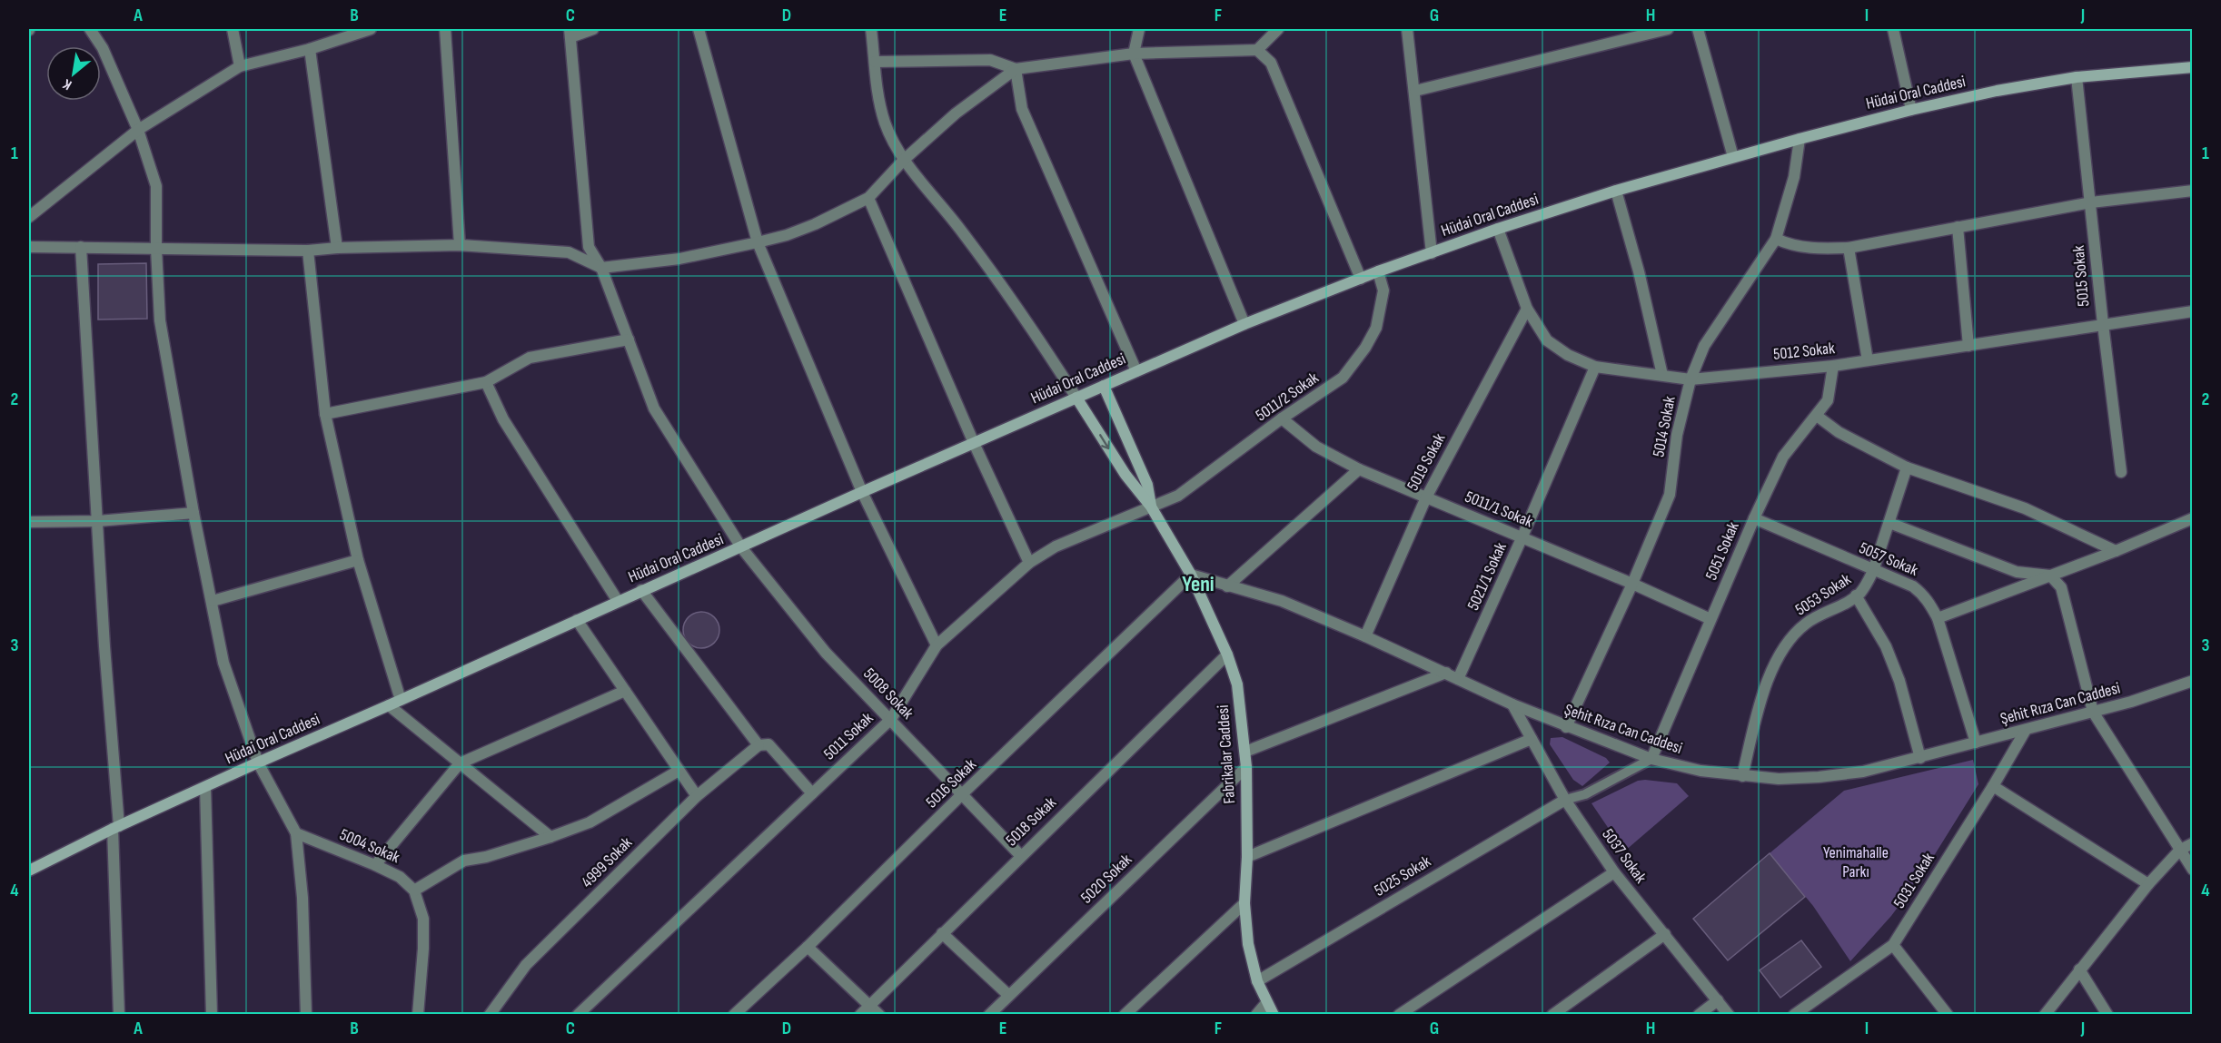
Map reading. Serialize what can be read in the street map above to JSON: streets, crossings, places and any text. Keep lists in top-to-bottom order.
{
  "streets": {
    "street": [
      "Hüdai Oral Caddesi",
      "5015 Sokak",
      "5012 Sokak",
      "5011/2 Sokak",
      "5014 Sokak",
      "5019 Sokak",
      "5011/1 Sokak",
      "5051 Sokak",
      "5057 Sokak",
      "5021/1 Sokak",
      "5053 Sokak",
      "5008 Sokak",
      "Şehit Rıza Can Caddesi",
      "5011 Sokak",
      "Fabrikalar Caddesi",
      "5016 Sokak",
      "5018 Sokak",
      "5004 Sokak",
      "5037 Sokak",
      "4999 Sokak",
      "5025 Sokak",
      "5020 Sokak",
      "5031 Sokak"
    ]
  },
  "crossings": [
    ["Hüdai Oral Caddesi", "5015 Sokak"],
    ["Hüdai Oral Caddesi", "5012 Sokak"],
    ["Hüdai Oral Caddesi", "5011/2 Sokak"],
    ["Hüdai Oral Caddesi", "5014 Sokak"],
    ["Hüdai Oral Caddesi", "5008 Sokak"],
    ["Hüdai Oral Caddesi", "Fabrikalar Caddesi"],
    ["5015 Sokak", "5012 Sokak"],
    ["5012 Sokak", "5014 Sokak"],
    ["5012 Sokak", "5019 Sokak"],
    ["5012 Sokak", "5051 Sokak"],
    ["5012 Sokak", "5021/1 Sokak"],
    ["5011/2 Sokak", "5011/1 Sokak"],
    ["5011/2 Sokak", "5011 Sokak"],
    ["5011/2 Sokak", "Fabrikalar Caddesi"],
    ["5014 Sokak", "5011/1 Sokak"],
    ["5014 Sokak", "Şehit Rıza Can Caddesi"],
    ["5019 Sokak", "5011/1 Sokak"],
    ["5019 Sokak", "Şehit Rıza Can Caddesi"],
    ["5011/1 Sokak", "5051 Sokak"],
    ["5011/1 Sokak", "5021/1 Sokak"],
    ["5051 Sokak", "5057 Sokak"],
    ["5051 Sokak", "Şehit Rıza Can Caddesi"],
    ["5057 Sokak", "5053 Sokak"],
    ["5057 Sokak", "Şehit Rıza Can Caddesi"],
    ["5021/1 Sokak", "Şehit Rıza Can Caddesi"],
    ["5053 Sokak", "Şehit Rıza Can Caddesi"],
    ["5008 Sokak", "5011 Sokak"],
    ["5008 Sokak", "5016 Sokak"],
    ["5008 Sokak", "5018 Sokak"],
    ["Şehit Rıza Can Caddesi", "Fabrikalar Caddesi"],
    ["Şehit Rıza Can Caddesi", "5016 Sokak"],
    ["Şehit Rıza Can Caddesi", "5037 Sokak"],
    ["Şehit Rıza Can Caddesi", "5031 Sokak"],
    ["5011 Sokak", "Fabrikalar Caddesi"],
    ["Fabrikalar Caddesi", "5016 Sokak"],
    ["Fabrikalar Caddesi", "5018 Sokak"],
    ["Fabrikalar Caddesi", "5025 Sokak"],
    ["Fabrikalar Caddesi", "5020 Sokak"],
    ["5037 Sokak", "5025 Sokak"]
  ],
  "districts": ["Yeni"],
  "parks": ["Yenimahalle Parkı"],
  "north": "bottom left",
  "grid": {
    "columns": [
      "A",
      "B",
      "C",
      "D",
      "E",
      "F",
      "G",
      "H",
      "I",
      "J"
    ],
    "rows": [
      "1",
      "2",
      "3",
      "4"
    ]
  }
}
